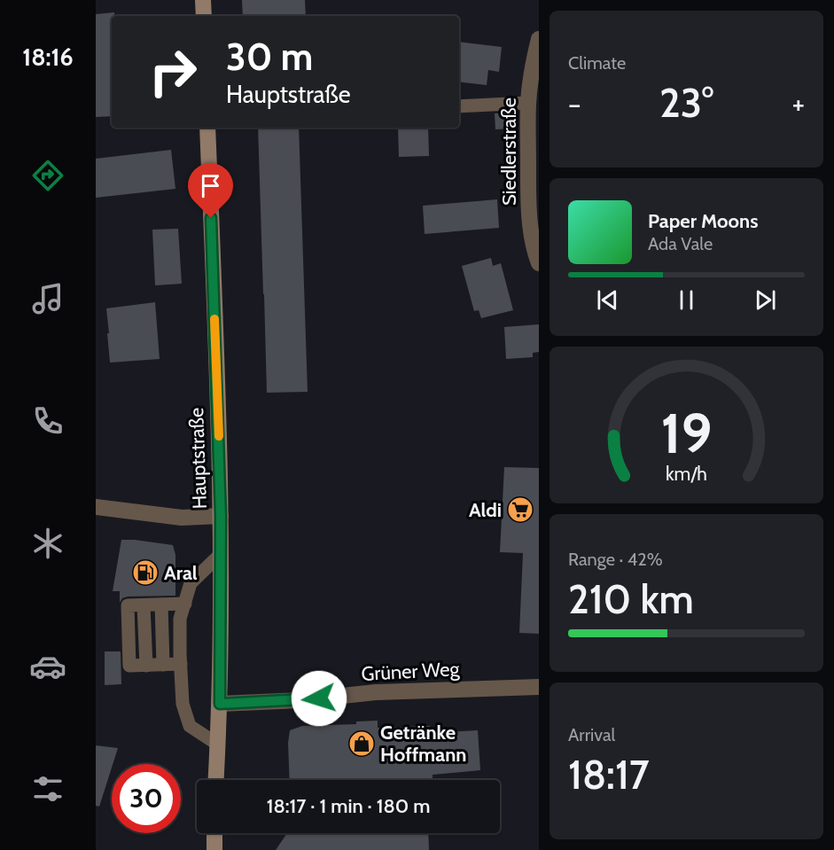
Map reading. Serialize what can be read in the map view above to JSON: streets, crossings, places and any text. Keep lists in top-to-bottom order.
{
  "streets": {
    "main road": ["Hauptstraße"],
    "street": ["Siedlerstraße", "Grüner Weg"]
  },
  "crossings": [
    ["Hauptstraße", "Grüner Weg"]
  ],
  "places": {
    "supermarket": ["Aldi"],
    "fuel station": ["Aral"],
    "shop": ["Getränke Hoffmann"]
  },
  "page": {
    "tabs": "18:16",
    "tile": [
      "Climate",
      ["Range · 42%", "210 km"],
      ["Arrival", "18:17"]
    ],
    "turn": ["30 m", "Hauptstraße"],
    "heat": ["−", "23°", "+"],
    "song": ["Paper Moons", "Ada Vale"],
    "limit": "30",
    "trip": "18:17 · 1 min · 180 m",
    "gauge": ["19", "km/h"]
  }
}
